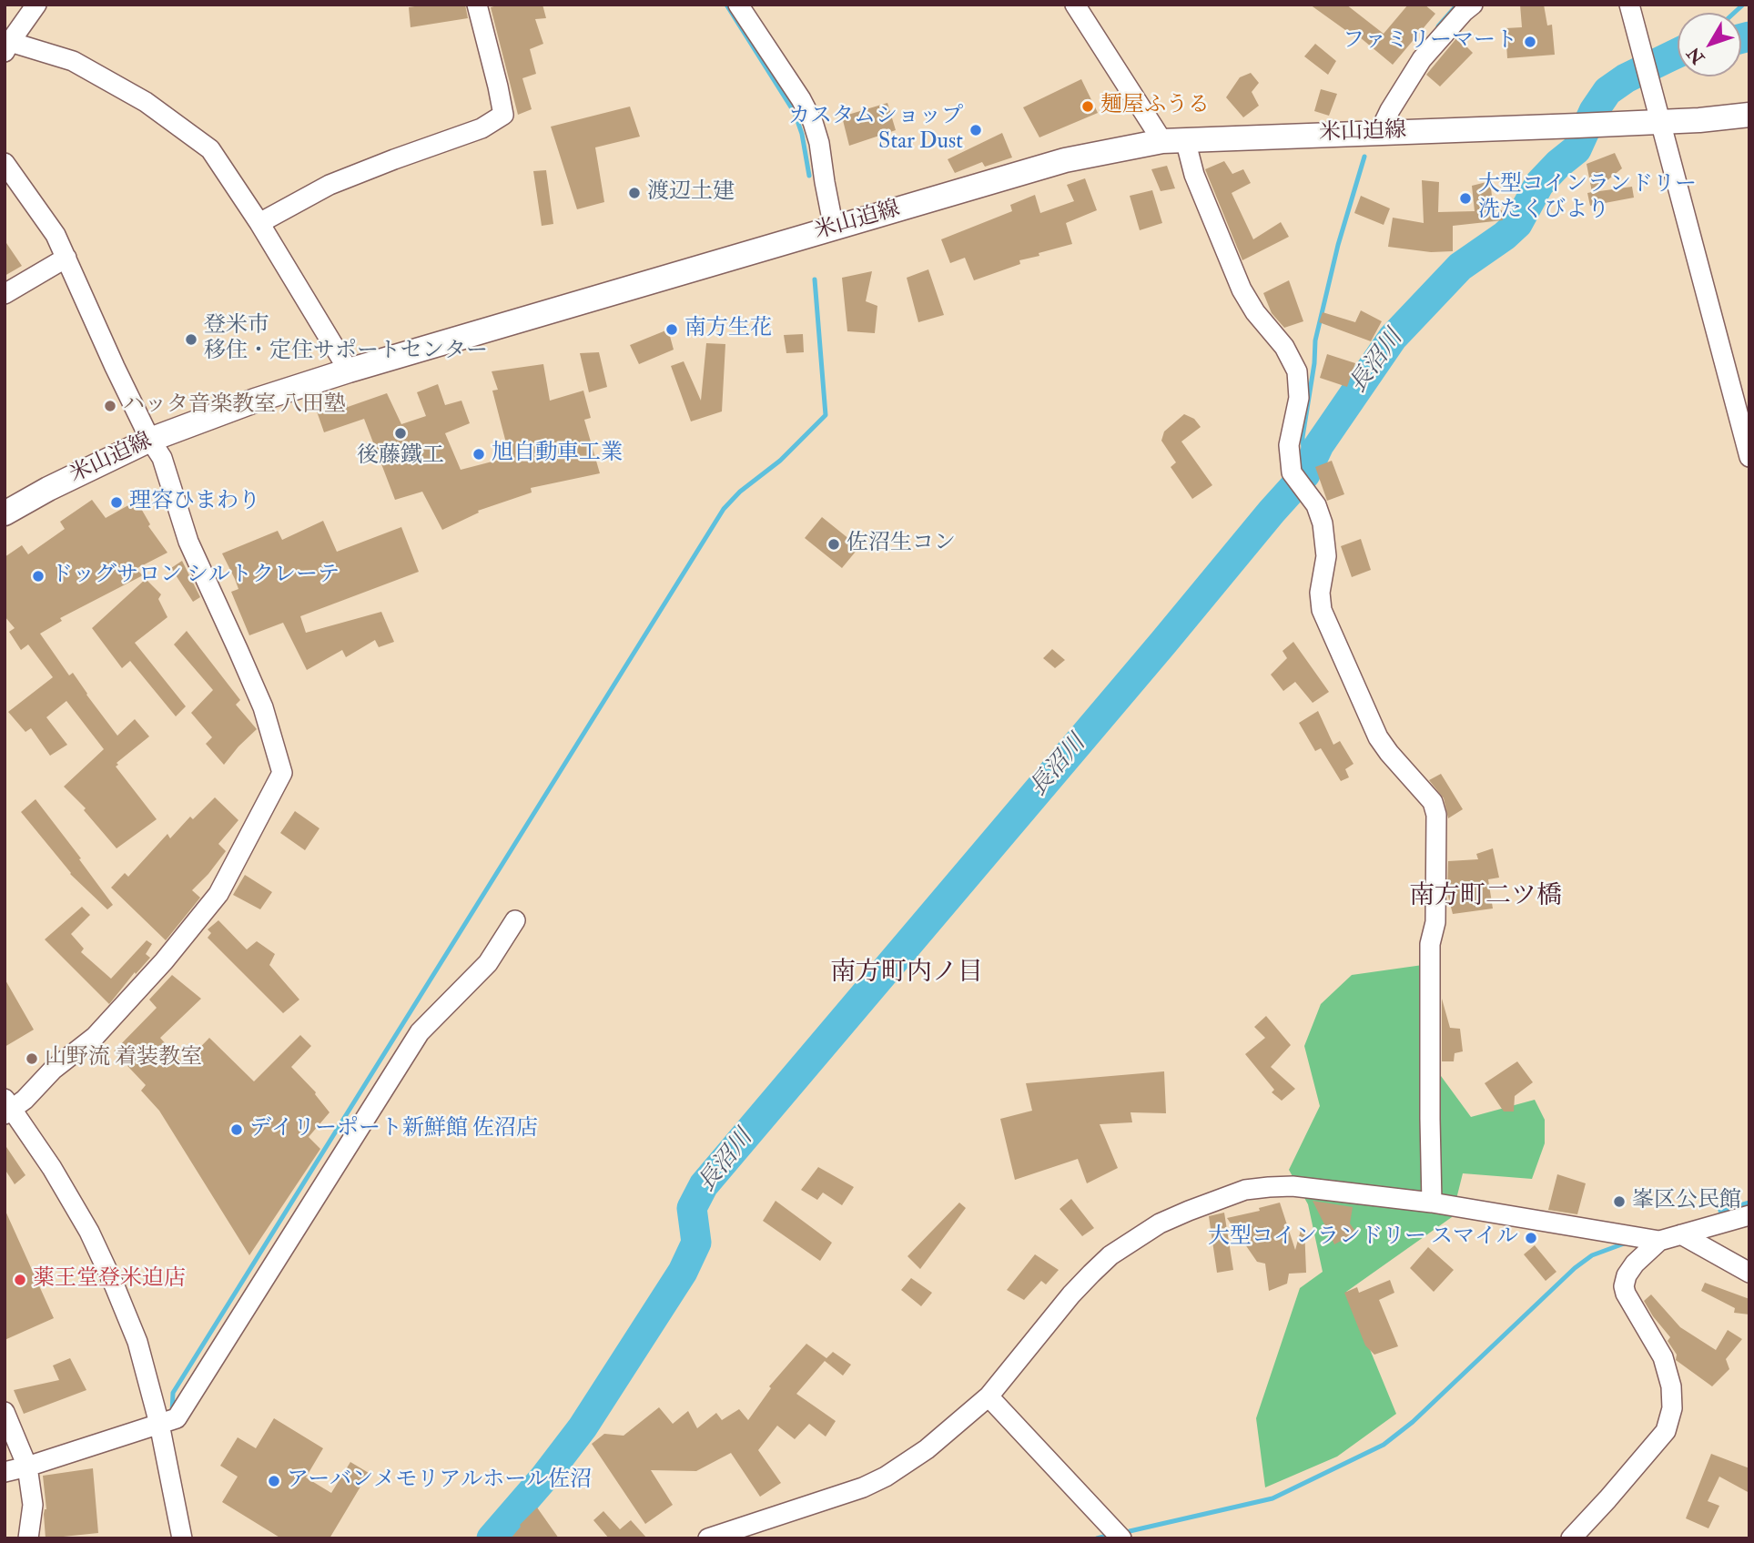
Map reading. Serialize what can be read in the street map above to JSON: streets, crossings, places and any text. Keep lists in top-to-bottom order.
{
  "streets": {
    "main road": ["米山迫線"]
  },
  "districts": ["南方町二ツ橋", "南方町内ノ目"],
  "water": ["長沼川"],
  "places": [
    "ファミリーマート",
    "麺屋ふうる",
    "カスタムショップ Star Dust",
    "渡辺土建",
    "大型コインランドリー 洗たくびより",
    "南方生花",
    "登米市 移住・定住サポートセンター",
    "ハッタ音楽教室 八田塾",
    "後藤鐵工",
    "旭自動車工業",
    "理容ひまわり",
    "佐沼生コン",
    "ドッグサロン シルトクレーテ",
    "山野流 着装教室",
    "デイリーポート新鮮館 佐沼店",
    "峯区公民館",
    "大型コインランドリー スマイル",
    "薬王堂登米迫店",
    "アーバンメモリアルホール佐沼"
  ],
  "north": "bottom left"
}
